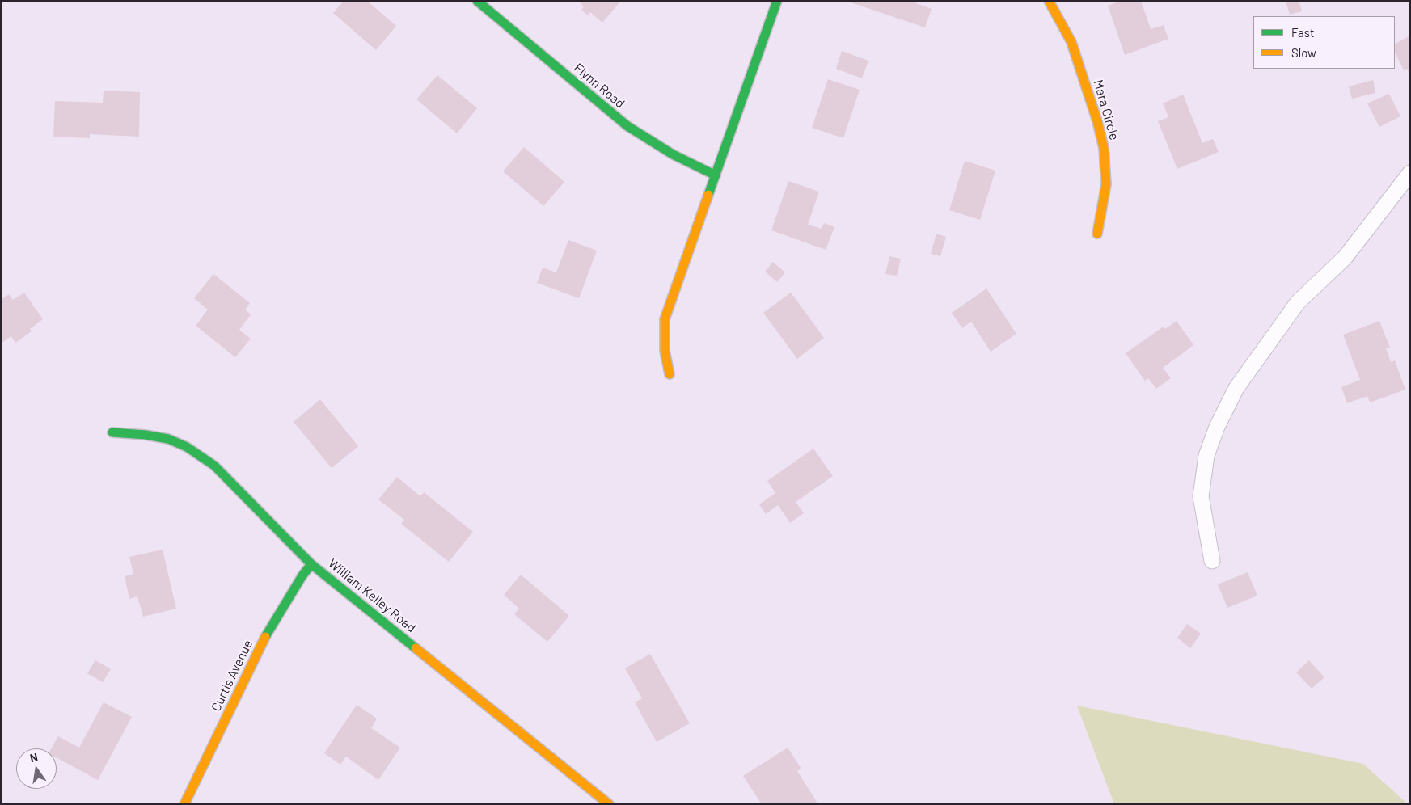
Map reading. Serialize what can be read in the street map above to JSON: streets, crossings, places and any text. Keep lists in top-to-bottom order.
{
  "streets": {
    "street": [
      "Flynn Road",
      "Mara Circle",
      "William Kelley Road",
      "Curtis Avenue"
    ]
  },
  "crossings": [
    ["William Kelley Road", "Curtis Avenue"]
  ],
  "legend": ["Fast", "Slow"],
  "north": "top"
}
